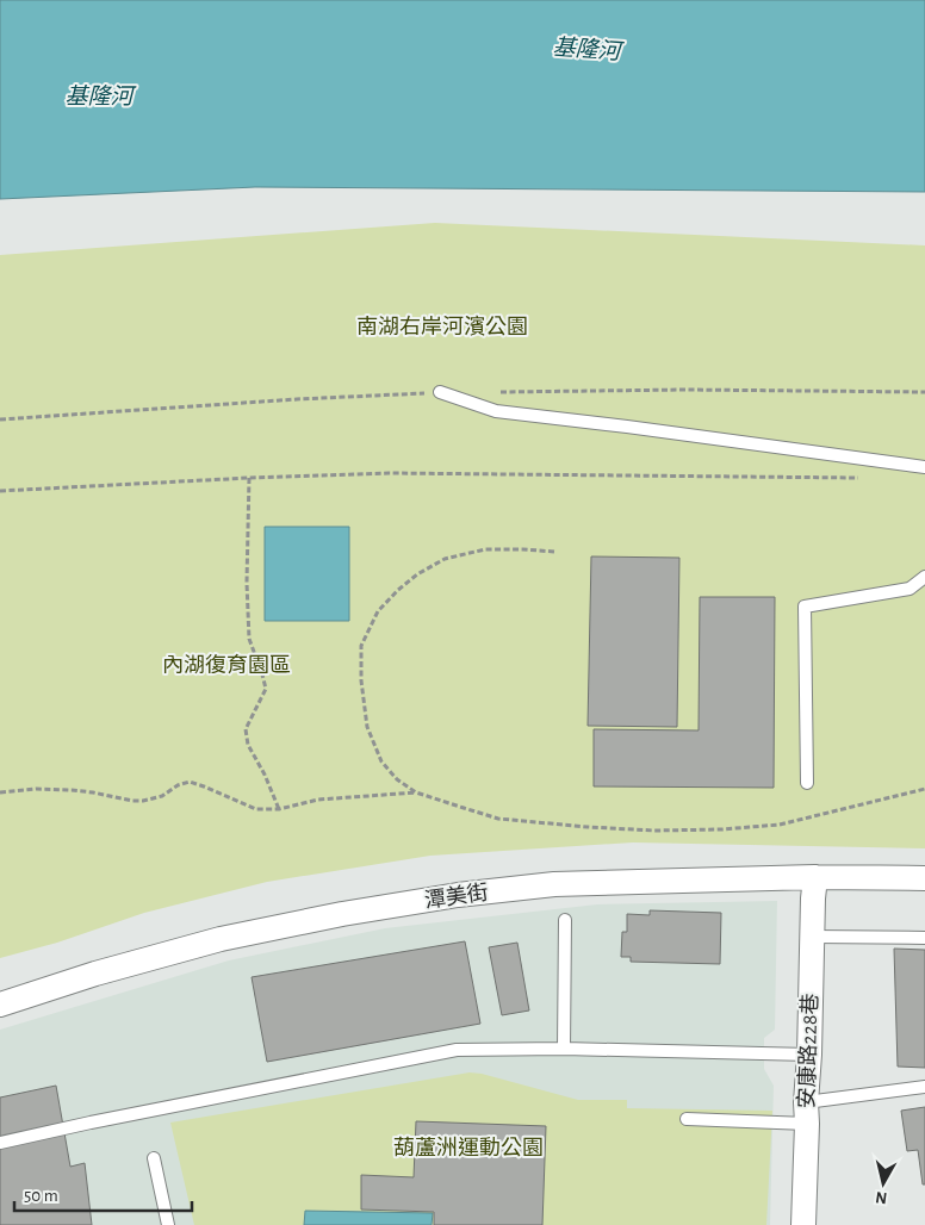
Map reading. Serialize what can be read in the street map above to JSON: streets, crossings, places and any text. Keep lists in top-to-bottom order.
{
  "streets": {
    "street": ["潭美街", "安康路228巷"]
  },
  "crossings": [
    ["潭美街", "安康路228巷"]
  ],
  "water": ["基隆河"],
  "parks": ["南湖右岸河濱公園", "內湖復育園區", "葫蘆洲運動公園"],
  "scale_bar": "50 m",
  "north": "bottom"
}
